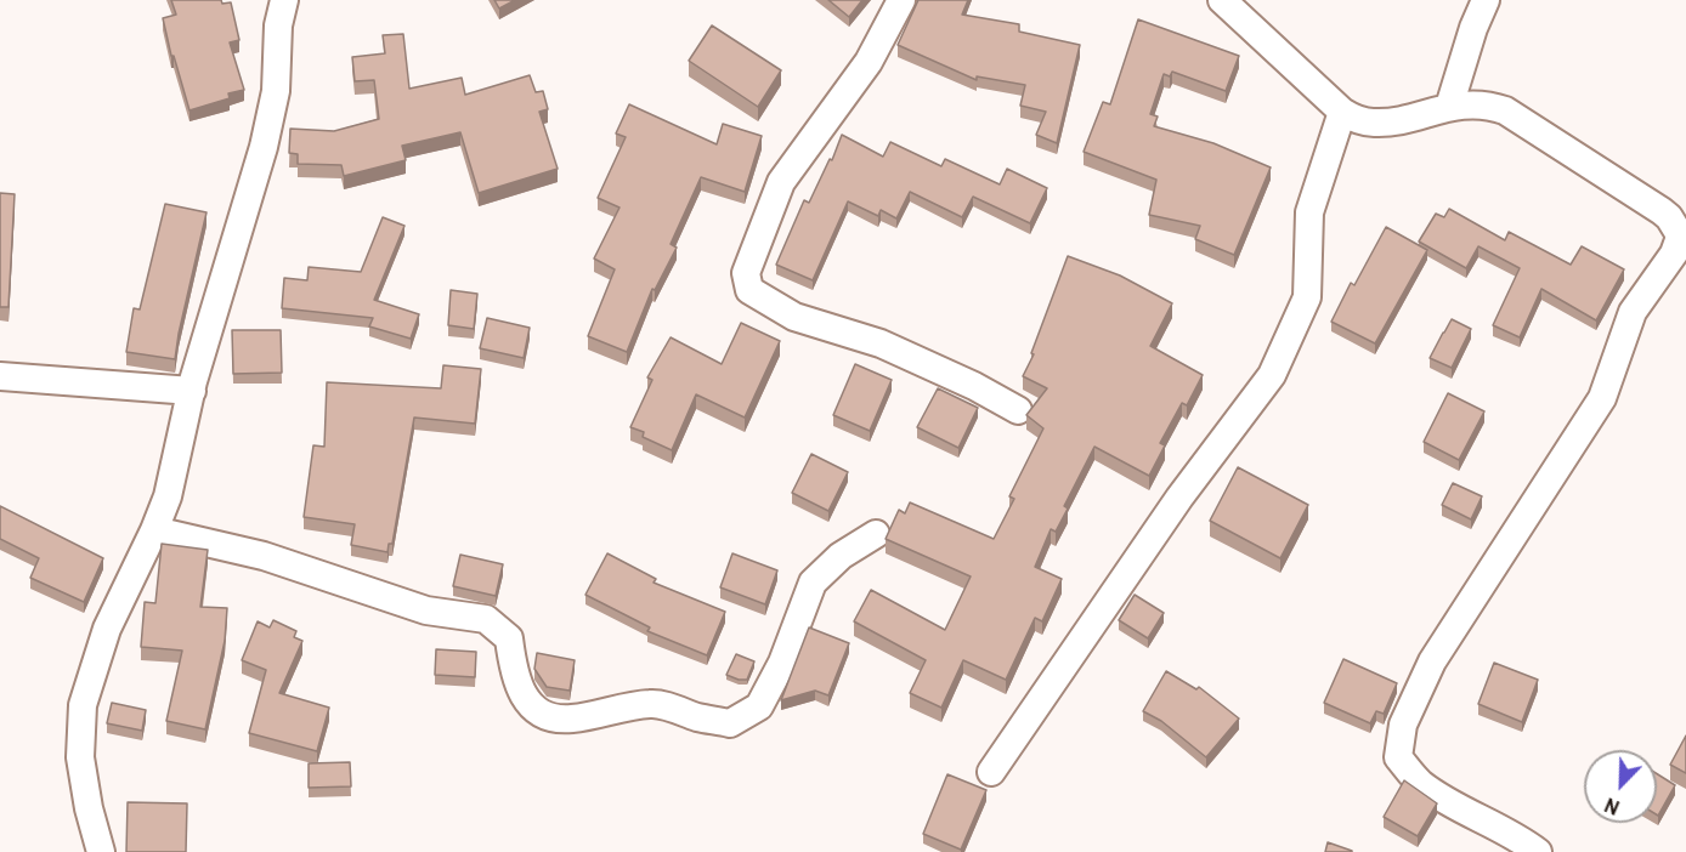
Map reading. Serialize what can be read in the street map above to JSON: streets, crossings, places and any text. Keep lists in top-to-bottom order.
{
  "north": "bottom left"
}
